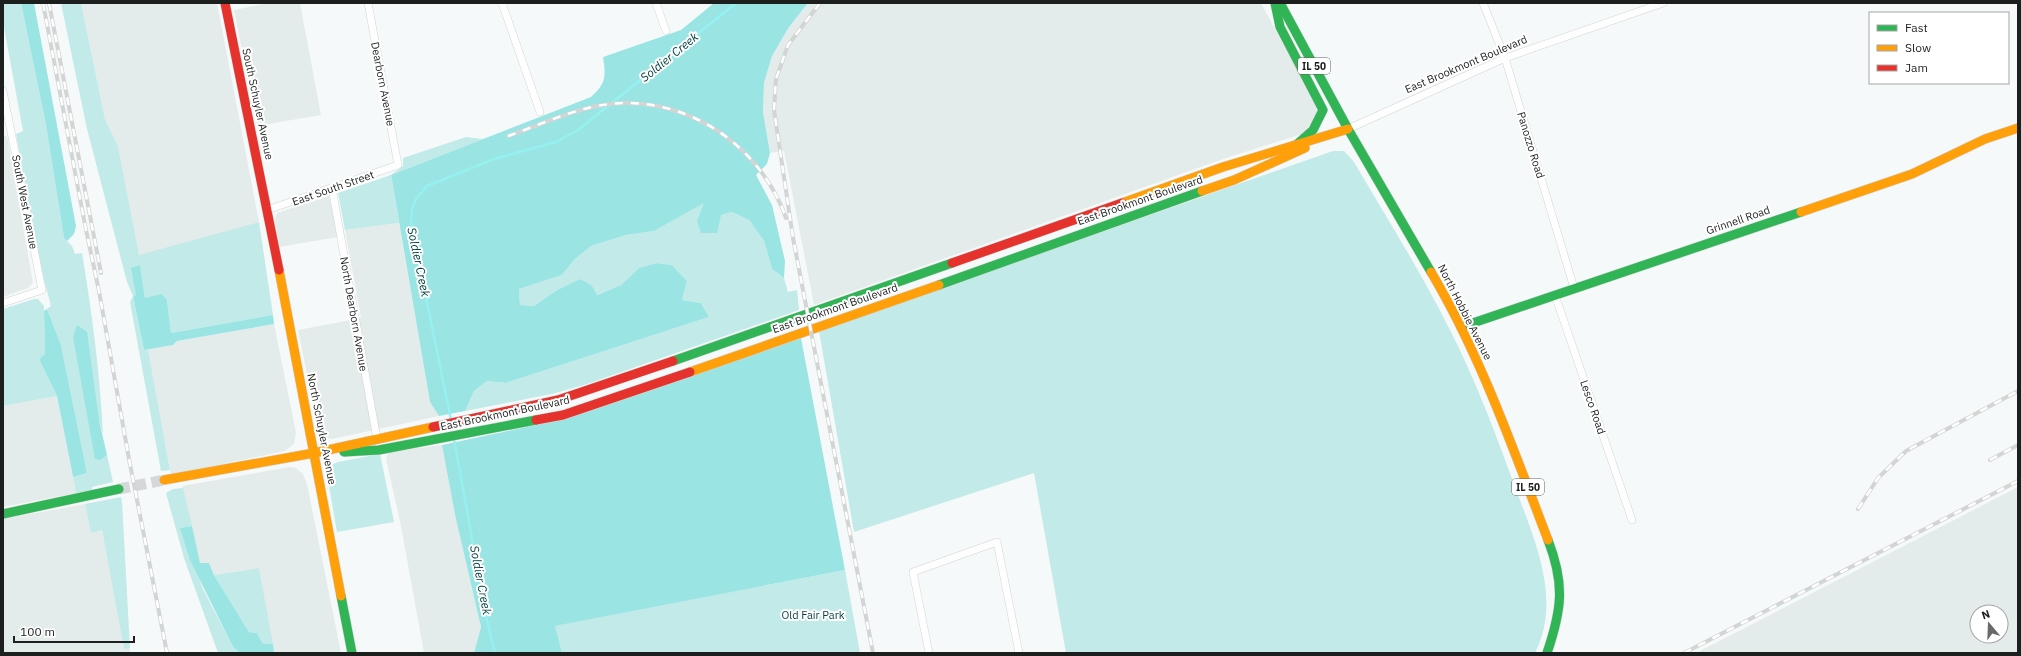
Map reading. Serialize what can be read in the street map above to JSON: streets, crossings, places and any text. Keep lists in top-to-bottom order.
{
  "streets": {
    "main road": [
      "East Brookmont Boulevard",
      "IL 50",
      "South Schuyler Avenue",
      "Grinnell Road",
      "North Hobbie Avenue",
      "North Schuyler Avenue"
    ],
    "street": [
      "Dearborn Avenue",
      "Panozzo Road",
      "East South Street",
      "South West Avenue",
      "North Dearborn Avenue",
      "Lesco Road"
    ]
  },
  "crossings": [
    ["East Brookmont Boulevard", "Panozzo Road"],
    ["East Brookmont Boulevard", "North Hobbie Avenue"],
    ["East Brookmont Boulevard", "North Dearborn Avenue"],
    ["East Brookmont Boulevard", "North Schuyler Avenue"],
    ["Dearborn Avenue", "East South Street"],
    ["South Schuyler Avenue", "East South Street"],
    ["South Schuyler Avenue", "North Schuyler Avenue"],
    ["Panozzo Road", "Grinnell Road"],
    ["East South Street", "North Dearborn Avenue"],
    ["East South Street", "North Schuyler Avenue"],
    ["Grinnell Road", "North Hobbie Avenue"],
    ["Grinnell Road", "Lesco Road"]
  ],
  "water": ["Soldier Creek"],
  "parks": ["Old Fair Park"],
  "legend": ["Fast", "Slow", "Jam"],
  "scale_bar": "100 m",
  "north": "top"
}
